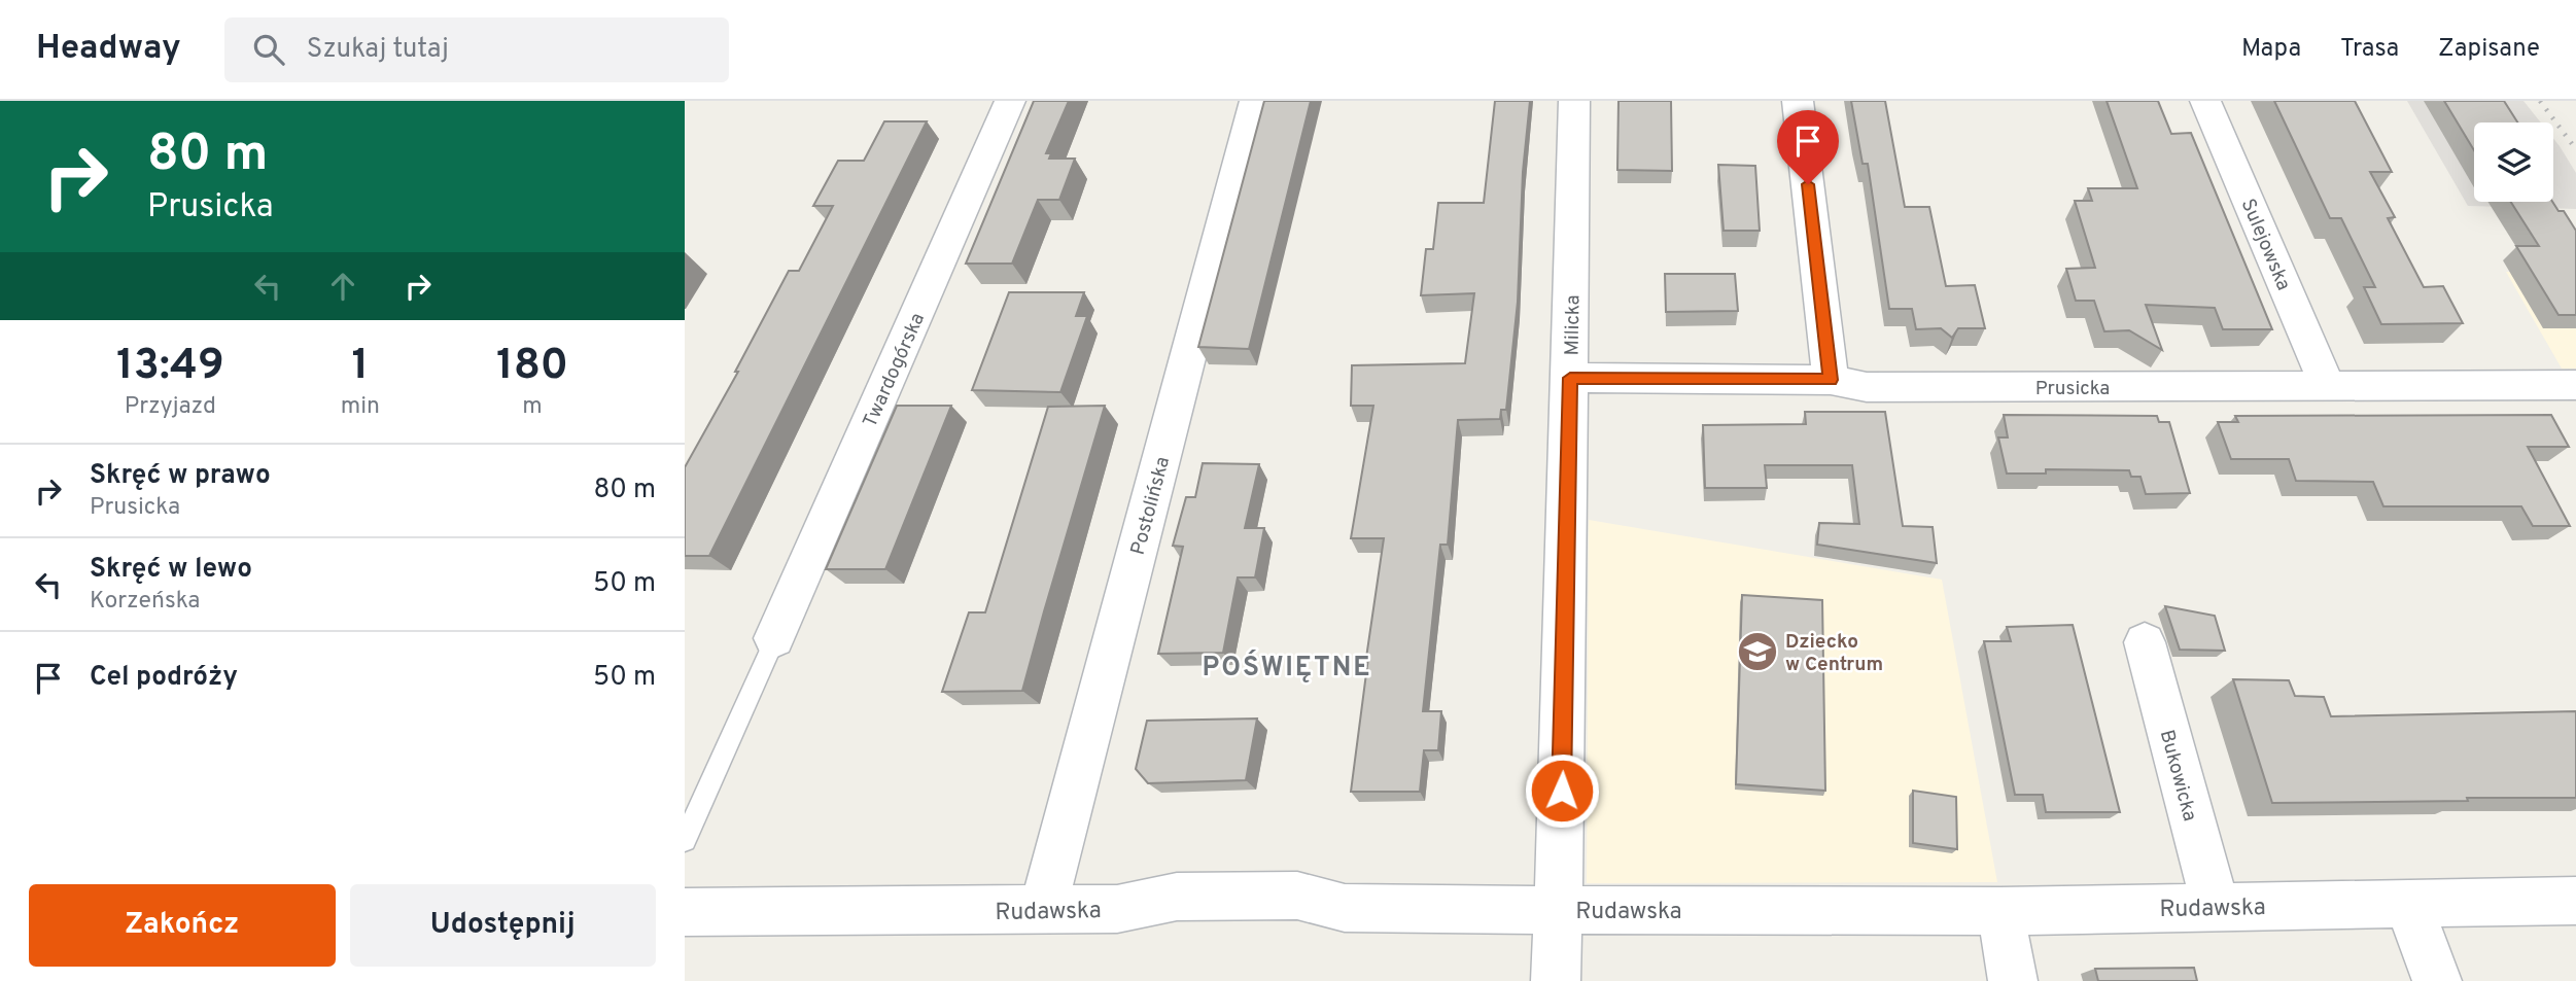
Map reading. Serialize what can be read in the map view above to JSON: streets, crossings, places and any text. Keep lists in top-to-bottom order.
{
  "streets": {
    "street": [
      "Sulejowska",
      "Milicka",
      "Twardogórska",
      "Prusicka",
      "Postolińska",
      "Bukowicka",
      "Rudawska"
    ]
  },
  "crossings": [
    ["Sulejowska", "Prusicka"],
    ["Milicka", "Prusicka"],
    ["Milicka", "Rudawska"],
    ["Postolińska", "Rudawska"],
    ["Bukowicka", "Rudawska"]
  ],
  "districts": ["POŚWIĘTNE"],
  "places": {
    "school or university": ["Dziecko w Centrum"]
  },
  "page": {
    "header": "Headway",
    "search": "Szukaj tutaj",
    "nav": ["Mapa", "Trasa", "Zapisane"],
    "turn": ["80 m", "Prusicka"],
    "eta": [
      "13:49",
      "Przyjazd",
      "1",
      "min",
      "180",
      "m"
    ],
    "list": [
      {
        "name": "Skręć w prawo",
        "note": "Prusicka",
        "value": "80 m"
      },
      {
        "name": "Skręć w lewo",
        "note": "Korzeńska",
        "value": "50 m"
      },
      {
        "name": "Cel podróży",
        "value": "50 m"
      }
    ],
    "buttons": ["Zakończ", "Udostępnij"]
  }
}
